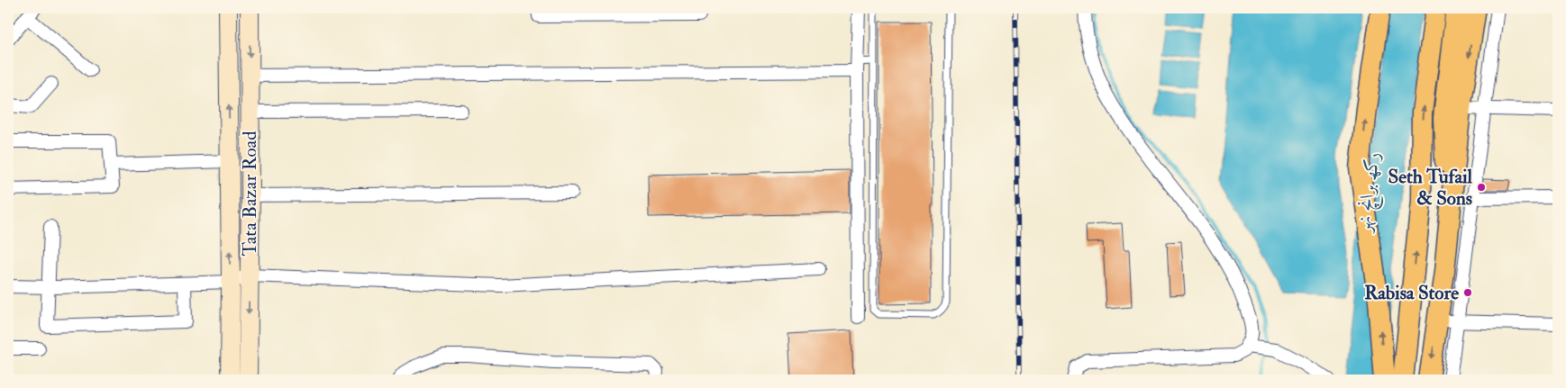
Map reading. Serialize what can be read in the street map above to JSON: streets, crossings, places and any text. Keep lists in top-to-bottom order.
{
  "streets": {
    "street": ["Tata Bazar Road"]
  },
  "water": ["رکھ برانچ نہر"],
  "places": ["Seth Tufail & Sons", "Rabisa Store"]
}
